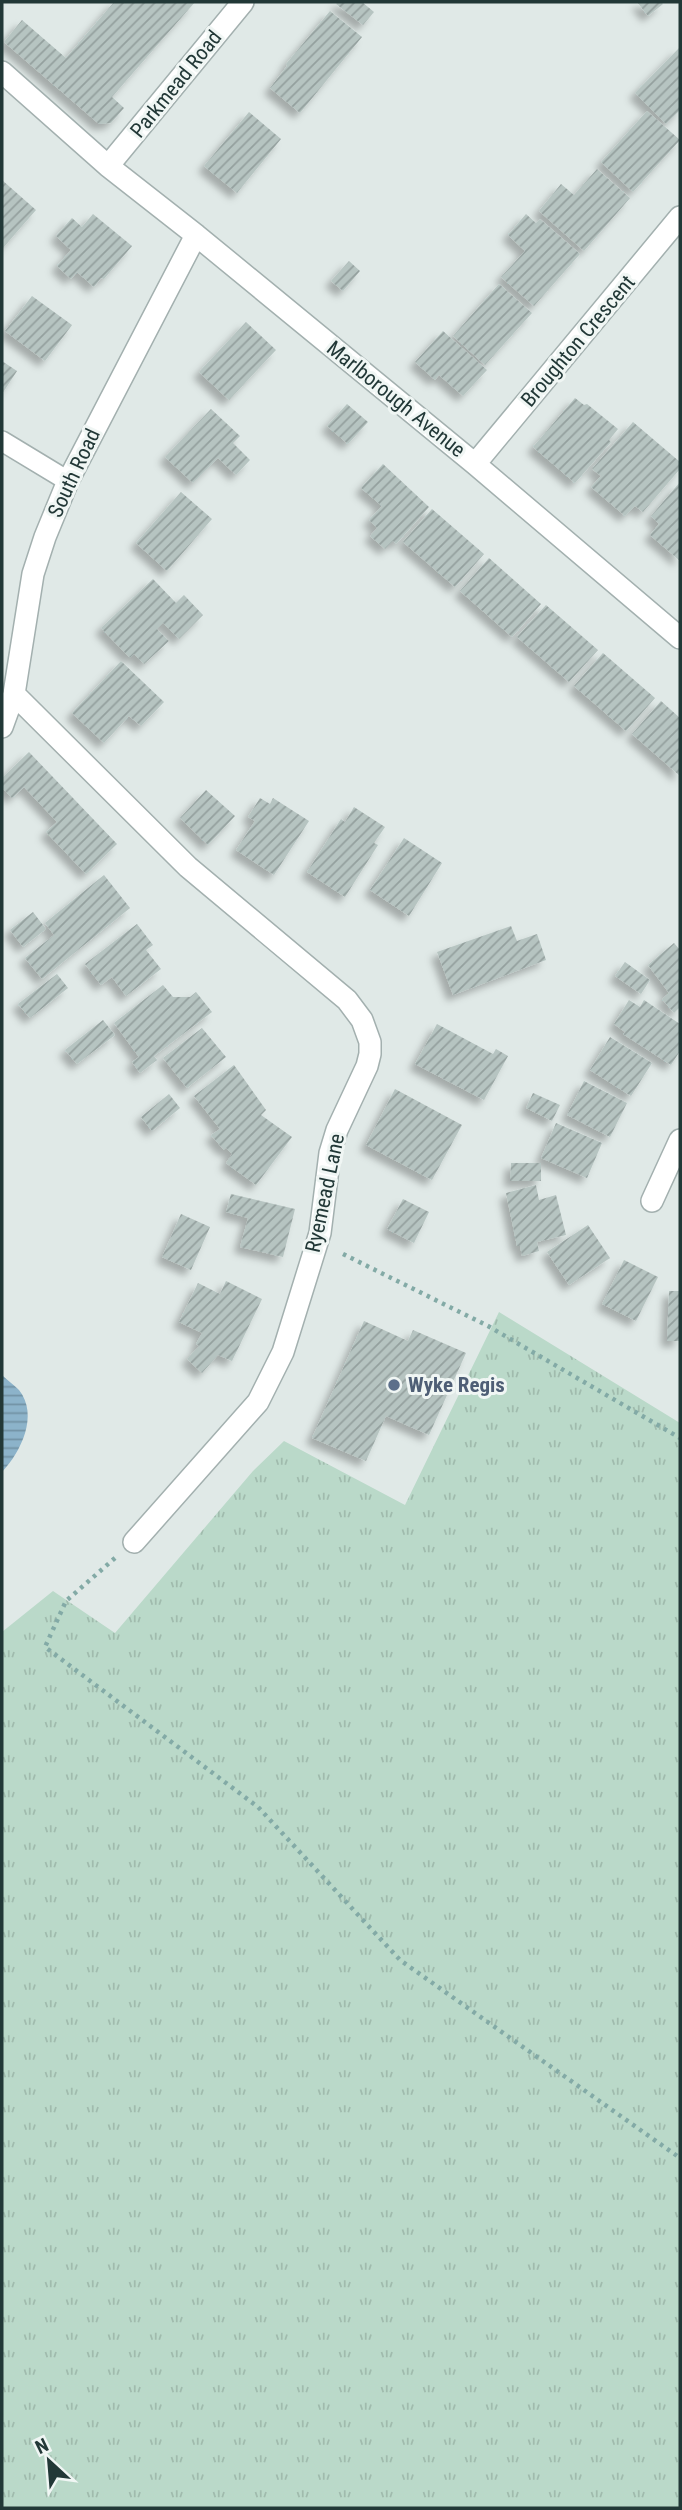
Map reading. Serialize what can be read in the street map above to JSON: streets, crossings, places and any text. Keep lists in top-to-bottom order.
{
  "streets": {
    "street": [
      "Parkmead Road",
      "Broughton Crescent",
      "Marlborough Avenue",
      "South Road",
      "Ryemead Lane"
    ]
  },
  "crossings": [
    ["Parkmead Road", "Marlborough Avenue"],
    ["Broughton Crescent", "Marlborough Avenue"],
    ["Marlborough Avenue", "South Road"],
    ["South Road", "Ryemead Lane"]
  ],
  "places": ["Wyke Regis"],
  "north": "top left"
}
